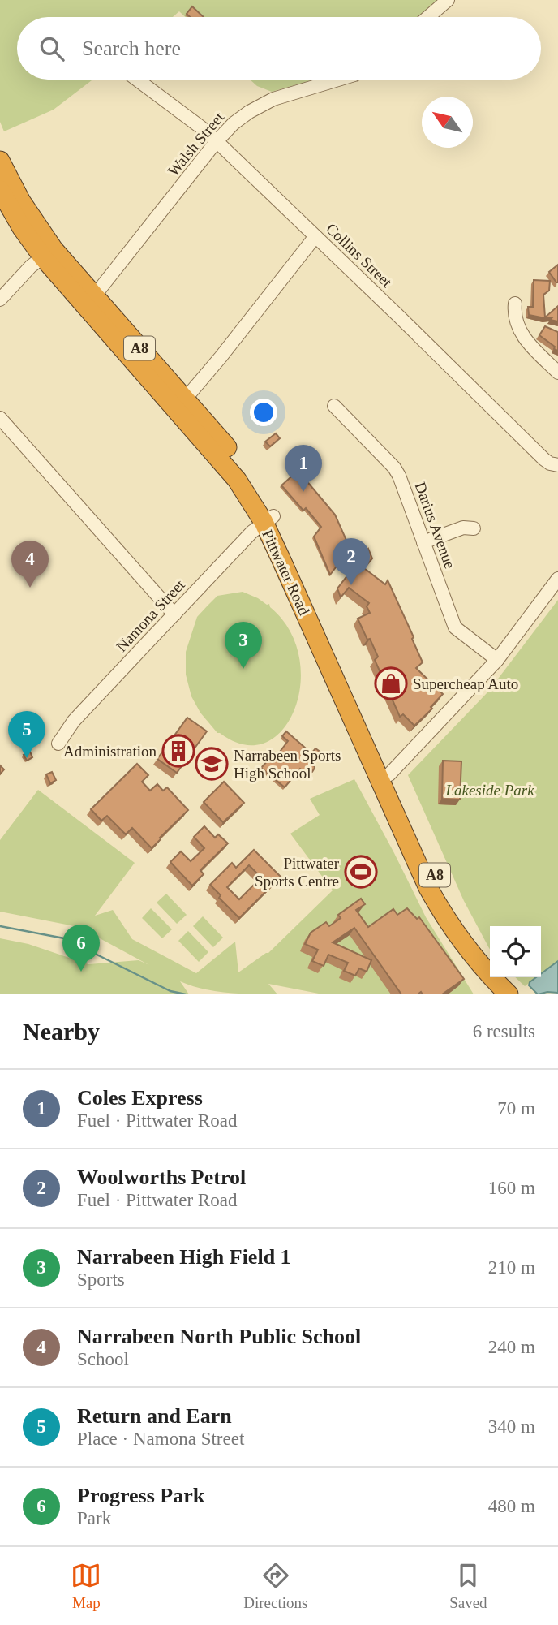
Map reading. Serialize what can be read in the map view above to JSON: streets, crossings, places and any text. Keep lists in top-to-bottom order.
{
  "streets": {
    "highway": ["A8", "Pittwater Road"],
    "street": [
      "Walsh Street",
      "Collins Street",
      "Darius Avenue",
      "Namona Street"
    ]
  },
  "crossings": [
    ["Walsh Street", "Collins Street"],
    ["Walsh Street", "Pittwater Road"],
    ["Pittwater Road", "Namona Street"]
  ],
  "parks": ["Lakeside Park"],
  "places": {
    "shop": ["Supercheap Auto"],
    "building": ["Administration"],
    "school or university": ["Narrabeen Sports High School"],
    "sports": ["Pittwater Sports Centre"]
  },
  "north": "top left",
  "page": {
    "search": "Search here",
    "pins": [
      "1",
      "2",
      "4",
      "3",
      "5",
      "6"
    ],
    "heading": ["Nearby", "6 results"],
    "list": [
      {
        "mark": "1",
        "name": "Coles Express",
        "note": "Fuel · Pittwater Road",
        "value": "70 m"
      },
      {
        "mark": "2",
        "name": "Woolworths Petrol",
        "note": "Fuel · Pittwater Road",
        "value": "160 m"
      },
      {
        "mark": "3",
        "name": "Narrabeen High Field 1",
        "note": "Sports",
        "value": "210 m"
      },
      {
        "mark": "4",
        "name": "Narrabeen North Public School",
        "note": "School",
        "value": "240 m"
      },
      {
        "mark": "5",
        "name": "Return and Earn",
        "note": "Place · Namona Street",
        "value": "340 m"
      },
      {
        "mark": "6",
        "name": "Progress Park",
        "note": "Park",
        "value": "480 m"
      }
    ],
    "nav": ["Map", "Directions", "Saved"]
  }
}
